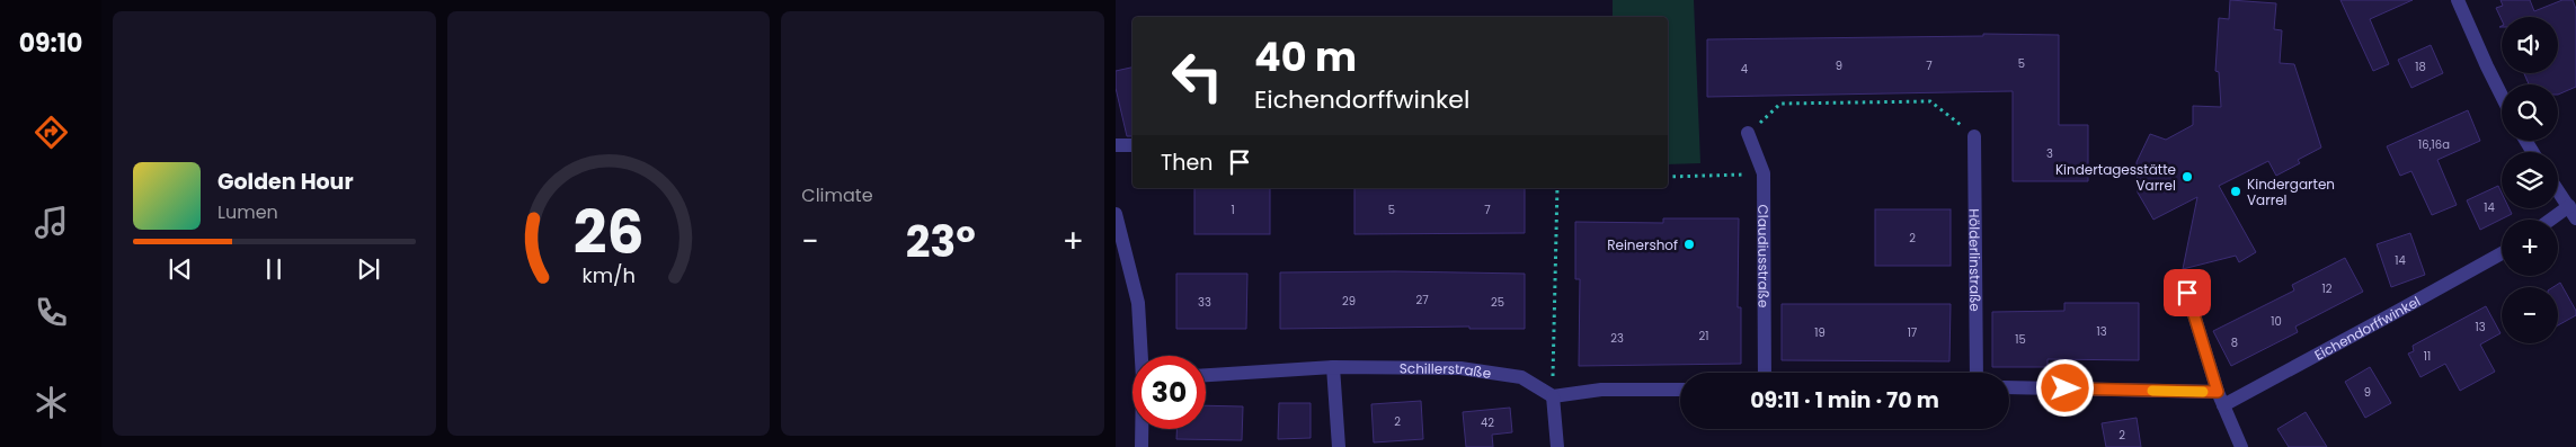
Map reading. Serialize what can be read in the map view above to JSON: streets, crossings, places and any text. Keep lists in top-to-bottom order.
{
  "streets": {
    "street": [
      "Claudiusstraße",
      "Hölderlinstraße",
      "Eichendorffwinkel",
      "Schillerstraße"
    ]
  },
  "places": ["Kindertagesstätte Varrel", "Kindergarten Varrel", "Reinershof"],
  "house_numbers": [
    "5",
    "9",
    "7",
    "18",
    "4",
    "16,16a",
    "3",
    "14",
    "1",
    "5",
    "7",
    "2",
    "14",
    "12",
    "27",
    "29",
    "33",
    "25",
    "10",
    "13",
    "13",
    "19",
    "17",
    "21",
    "23",
    "15",
    "8",
    "11",
    "9",
    "2",
    "42",
    "2"
  ],
  "page": {
    "tabs": "09:10",
    "tile": "Climate",
    "map_buttons": ["+", "−"],
    "turn": ["40 m", "Eichendorffwinkel"],
    "then": "Then",
    "song": ["Golden Hour", "Lumen"],
    "heat": ["−", "23°", "+"],
    "limit": "30",
    "trip": "09:11 · 1 min · 70 m",
    "gauge": ["26", "km/h"]
  }
}
